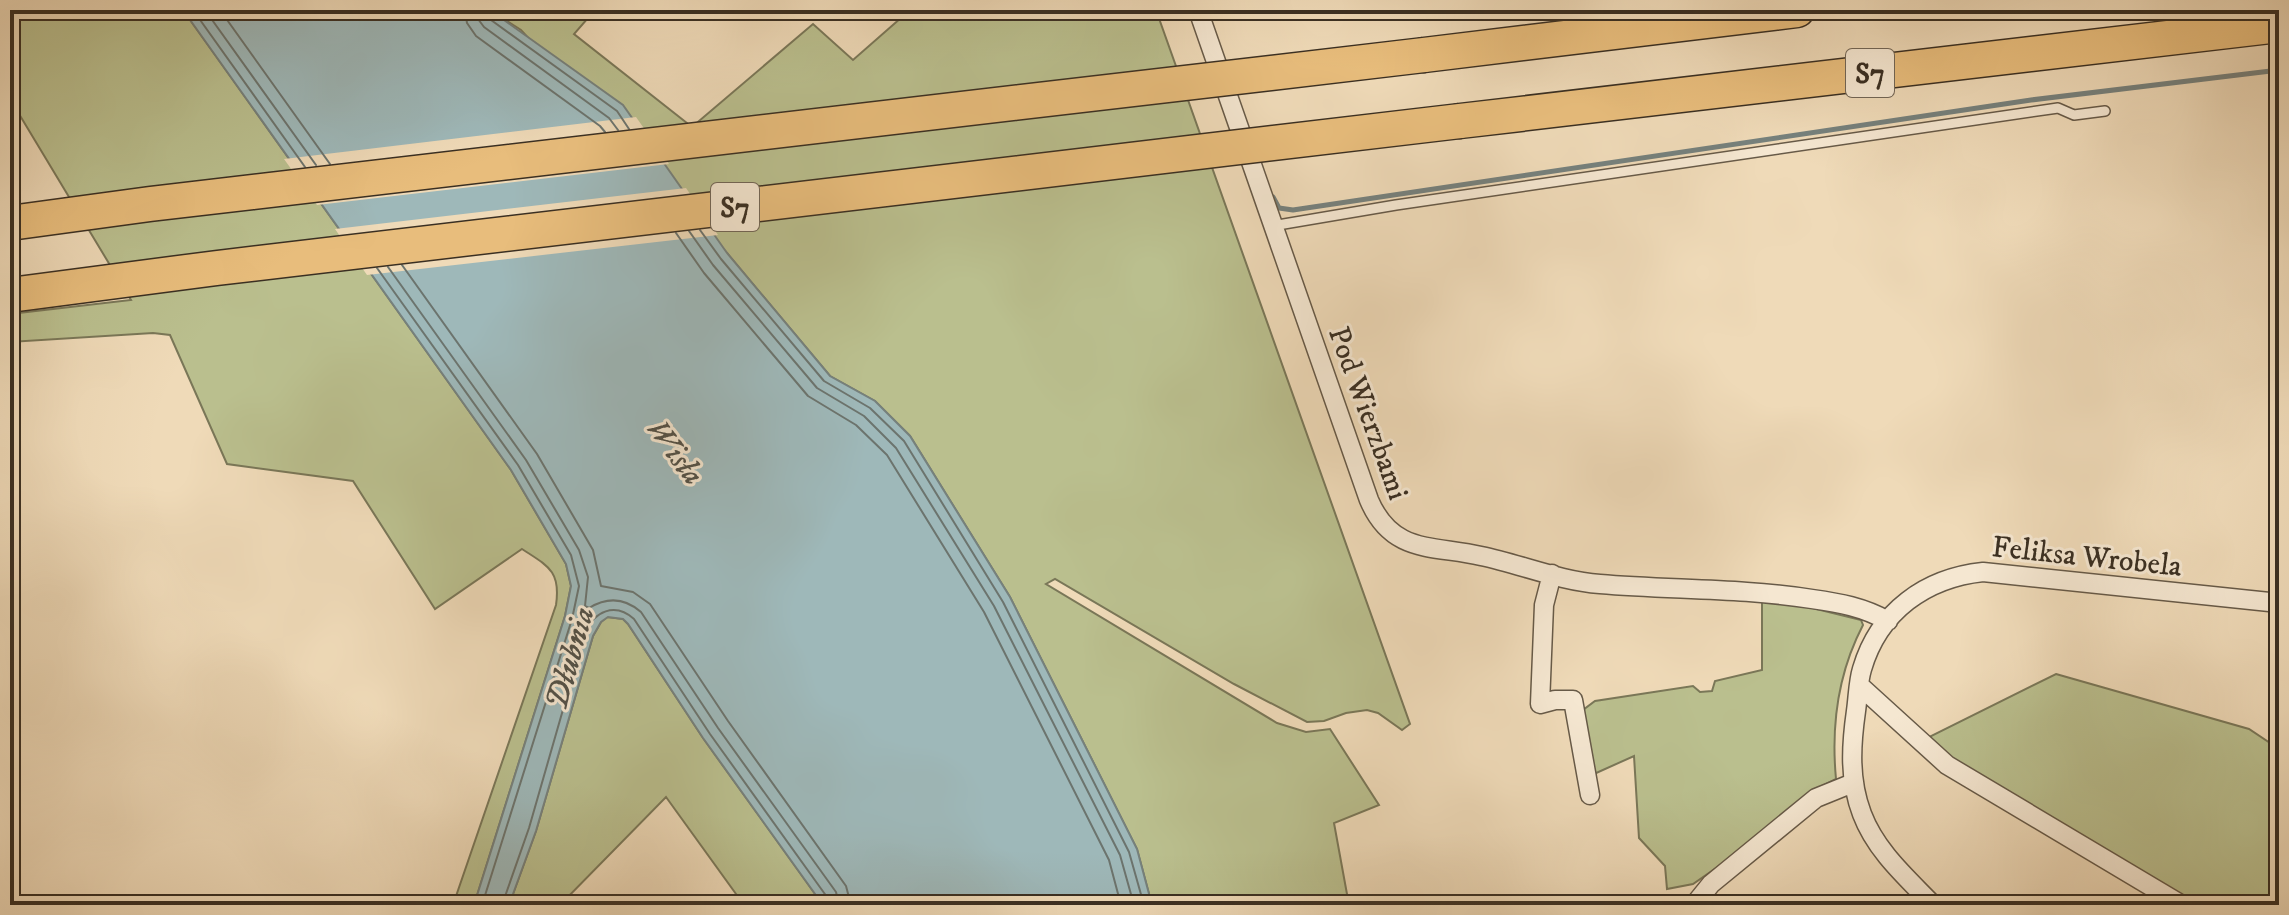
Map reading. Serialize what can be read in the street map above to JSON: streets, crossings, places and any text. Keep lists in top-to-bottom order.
{
  "streets": {
    "highway": ["S7"],
    "street": ["Pod Wierzbami", "Feliksa Wrobela"]
  },
  "crossings": [
    ["Pod Wierzbami", "Feliksa Wrobela"]
  ],
  "water": ["Wisła", "Dłubnia"]
}
